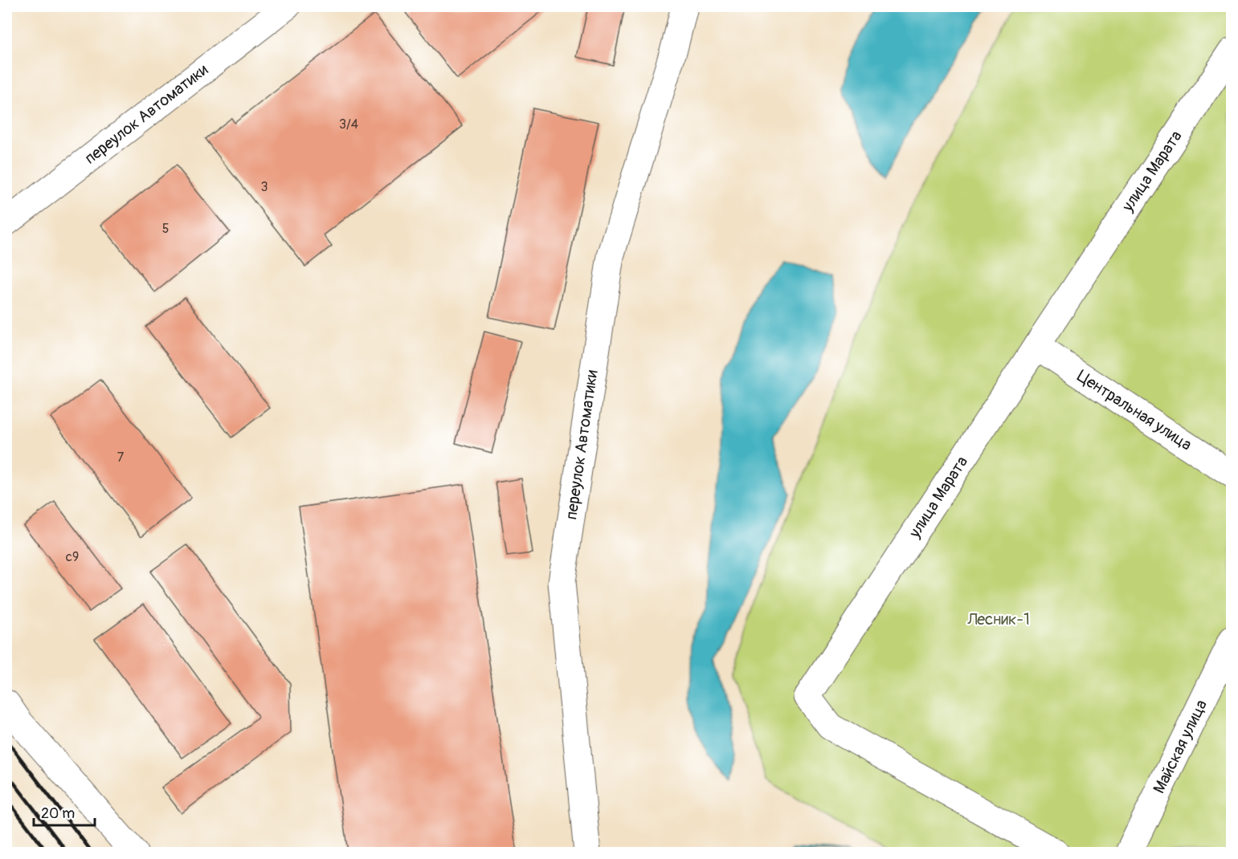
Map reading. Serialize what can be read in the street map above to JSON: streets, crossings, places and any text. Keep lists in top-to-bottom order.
{
  "streets": {
    "street": [
      "переулок Автоматики",
      "улица Марата",
      "Центральная улица",
      "Майская улица"
    ]
  },
  "crossings": [
    ["улица Марата", "Центральная улица"]
  ],
  "parks": ["Лесник-1"],
  "house_numbers": [
    "3/4",
    "3",
    "5",
    "7",
    "с9"
  ],
  "scale_bar": "20 m"
}
